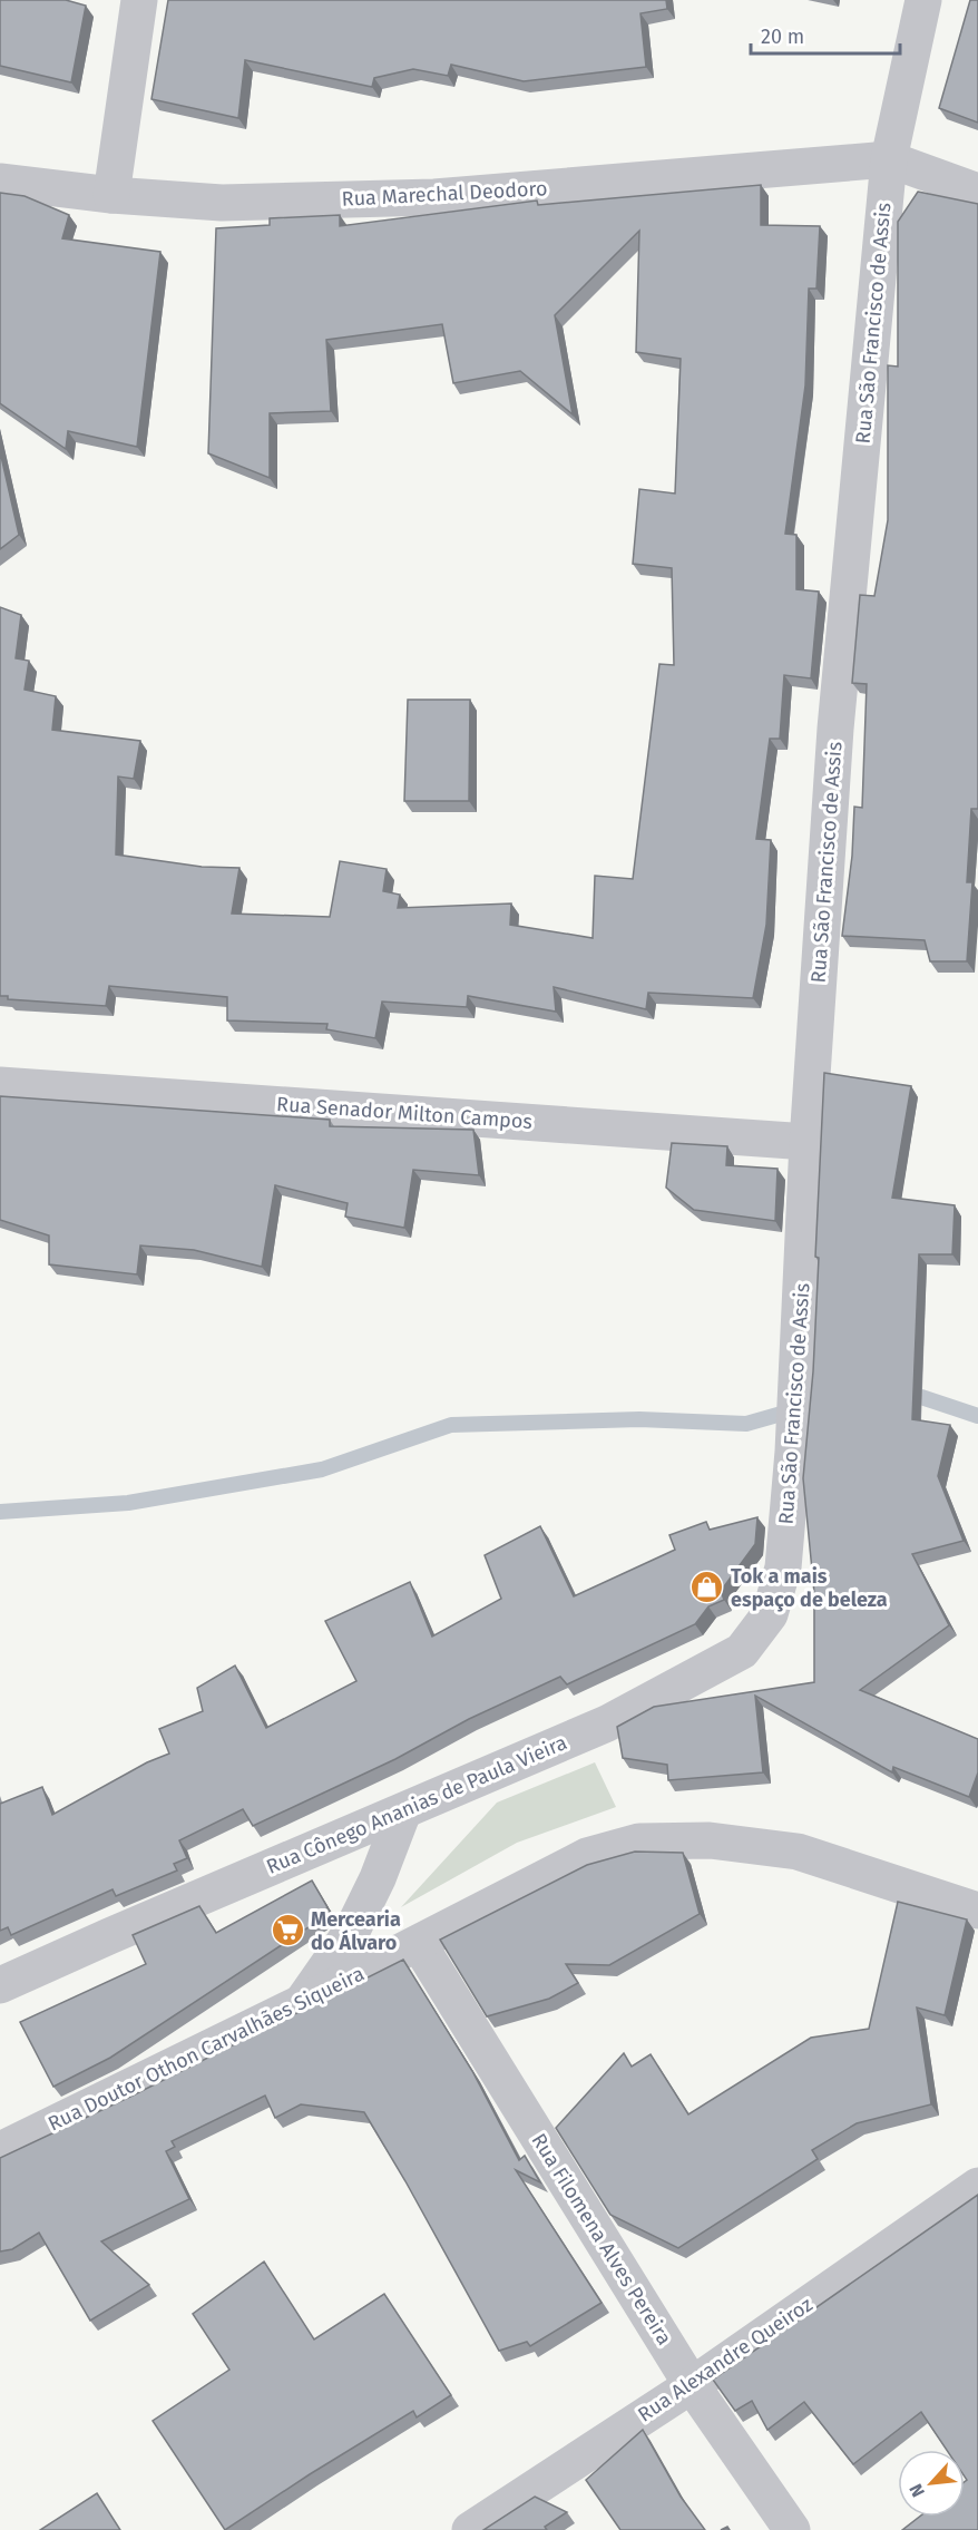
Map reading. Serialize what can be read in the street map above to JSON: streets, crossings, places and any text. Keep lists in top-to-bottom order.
{
  "streets": {
    "street": [
      "Rua Marechal Deodoro",
      "Rua São Francisco de Assis",
      "Rua Senador Milton Campos",
      "Rua Cônego Ananias de Paula Vieira",
      "Rua Doutor Othon Carvalhães Siqueira",
      "Rua Filomena Alves Pereira",
      "Rua Alexandre Queiroz"
    ]
  },
  "crossings": [
    ["Rua Marechal Deodoro", "Rua São Francisco de Assis"],
    ["Rua São Francisco de Assis", "Rua Senador Milton Campos"],
    ["Rua São Francisco de Assis", "Rua Cônego Ananias de Paula Vieira"],
    ["Rua Doutor Othon Carvalhães Siqueira", "Rua Filomena Alves Pereira"],
    ["Rua Filomena Alves Pereira", "Rua Alexandre Queiroz"]
  ],
  "places": {
    "shop": ["Tok a mais espaço de beleza"],
    "supermarket": ["Mercearia do Álvaro"]
  },
  "scale_bar": "20 m",
  "north": "bottom left"
}
